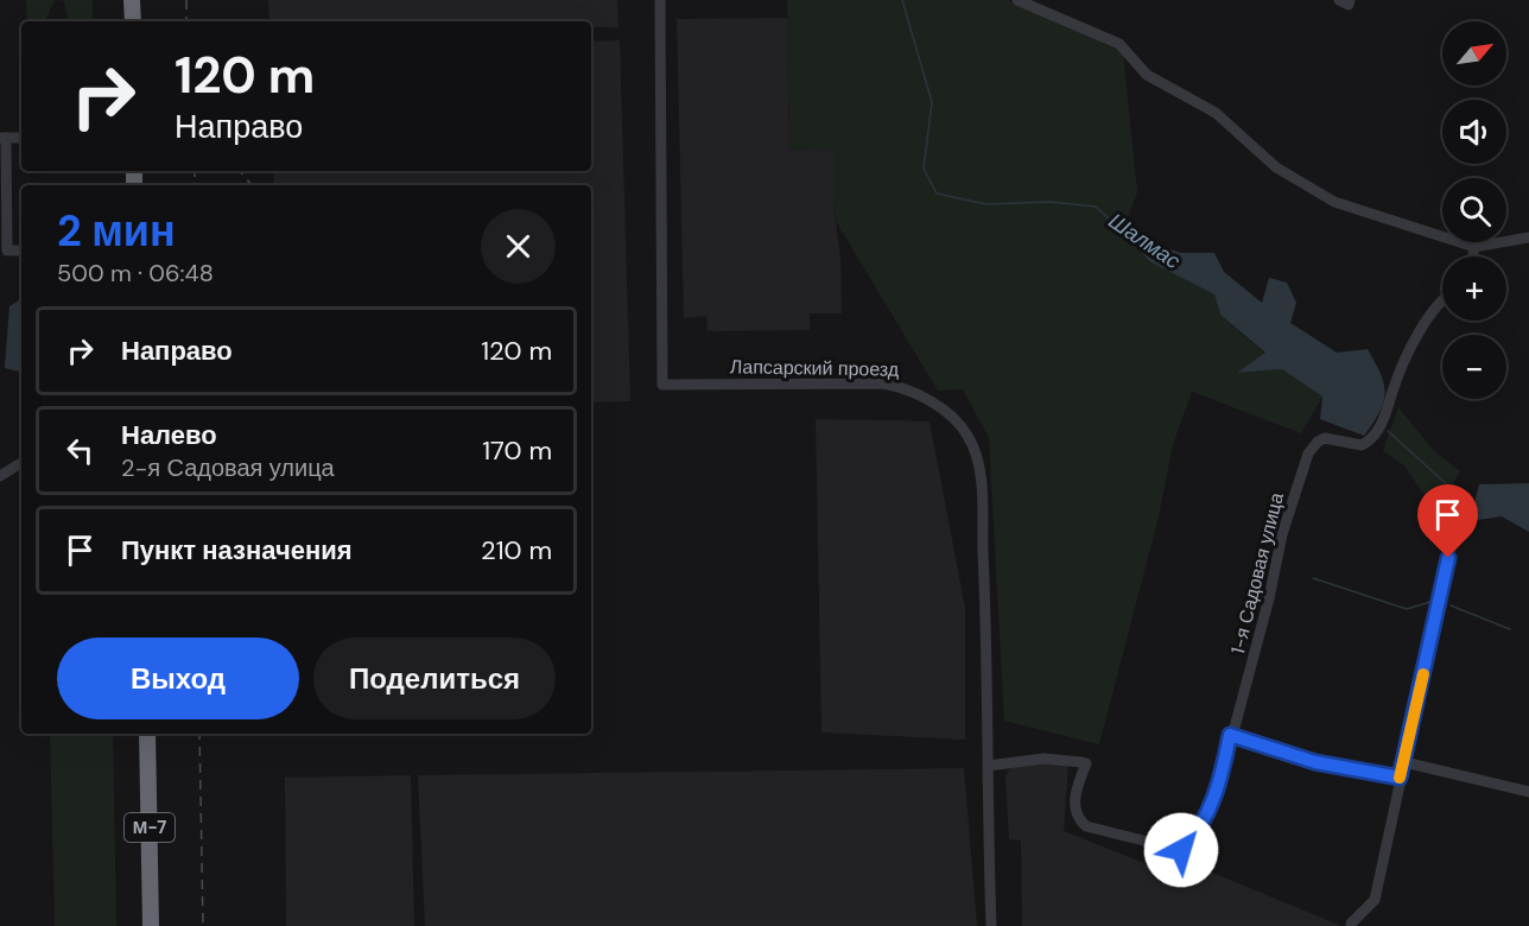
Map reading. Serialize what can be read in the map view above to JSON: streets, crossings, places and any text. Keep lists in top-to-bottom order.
{
  "streets": {
    "highway": ["М-7"],
    "street": ["Лапсарский проезд", "1-я Садовая улица"]
  },
  "crossings": [
    ["Лапсарский проезд", "1-я Садовая улица"]
  ],
  "water": ["Шалмас"],
  "north": "top right",
  "page": {
    "map_buttons": ["+", "−"],
    "turn": ["120 m", "Направо"],
    "heading": ["2 мин", "500 m · 06:48"],
    "list": [
      {
        "name": "Направо",
        "value": "120 m"
      },
      {
        "name": "Налево",
        "note": "2-я Садовая улица",
        "value": "170 m"
      },
      {
        "name": "Пункт назначения",
        "value": "210 m"
      }
    ],
    "buttons": ["Выход", "Поделиться"]
  }
}
